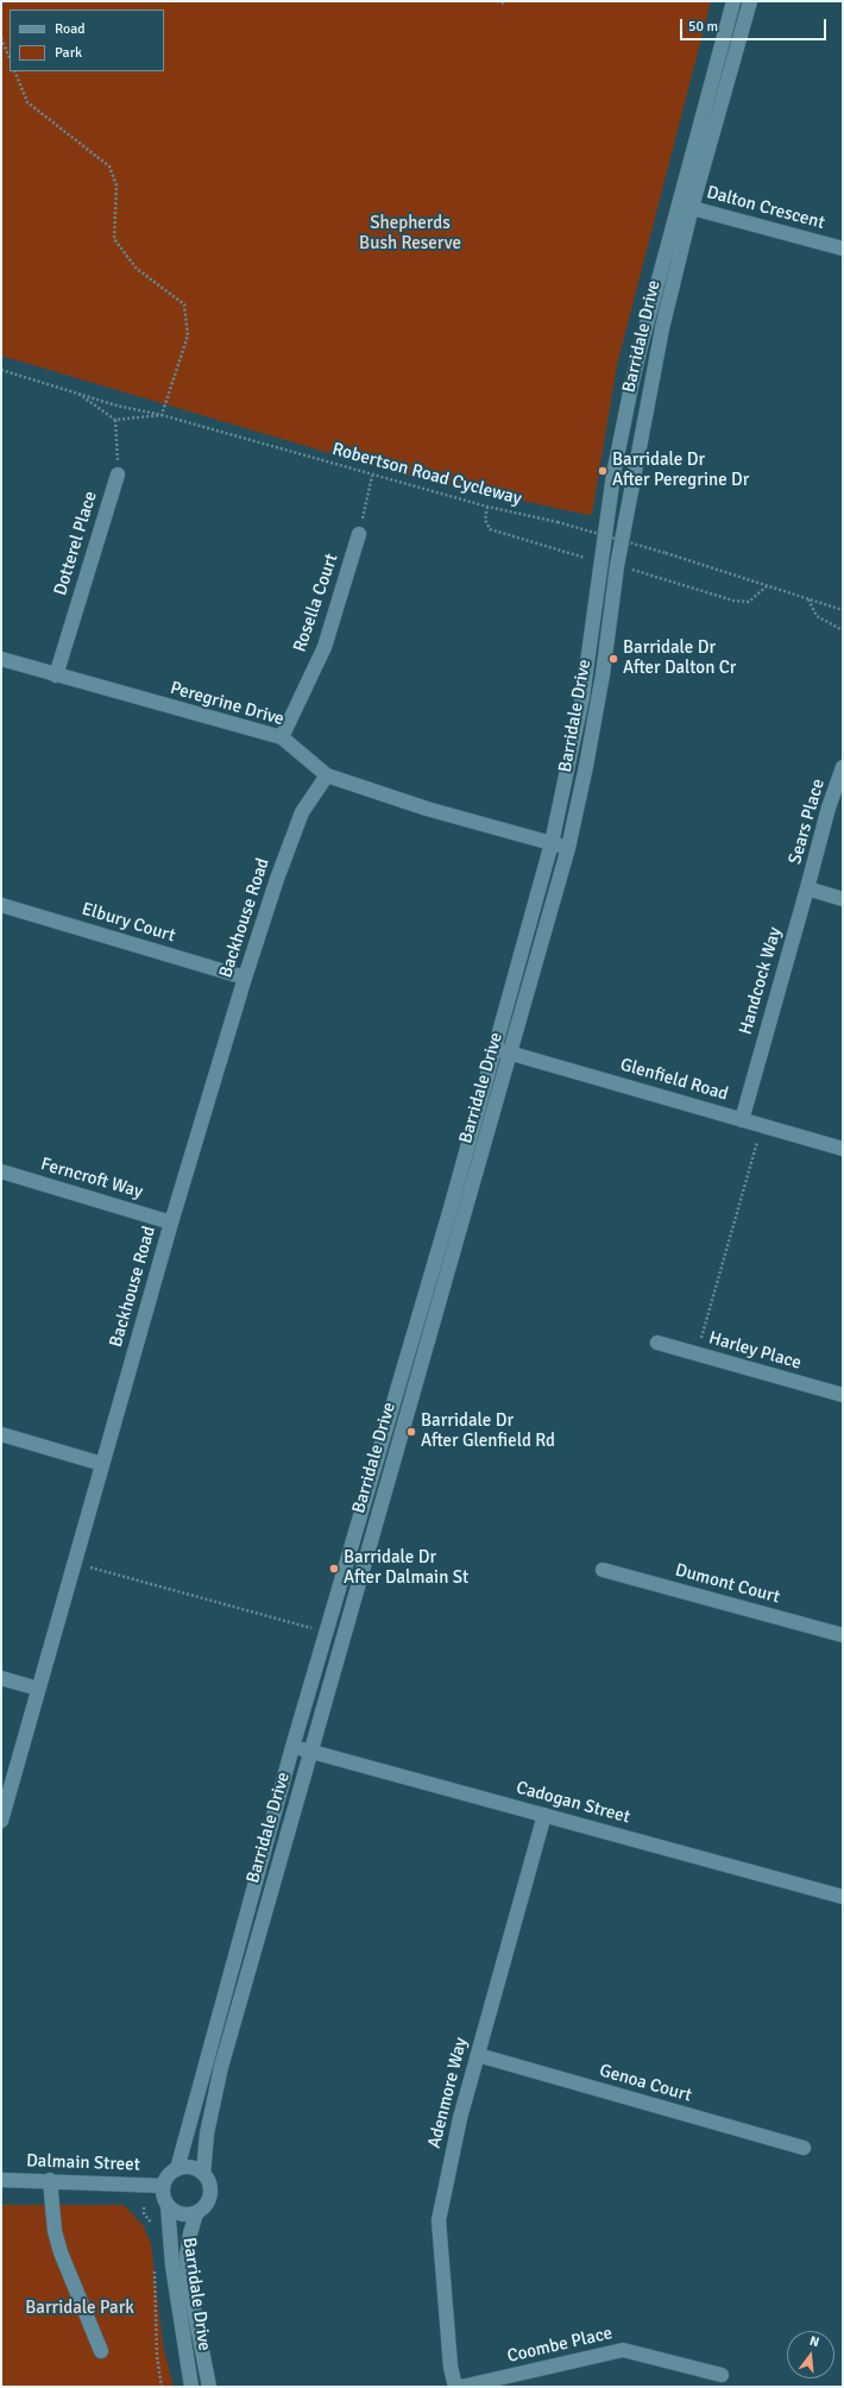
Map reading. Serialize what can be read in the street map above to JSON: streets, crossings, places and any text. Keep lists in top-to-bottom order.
{
  "streets": {
    "street": [
      "Dalton Crescent",
      "Barridale Drive",
      "Dotterel Place",
      "Rosella Court",
      "Peregrine Drive",
      "Sears Place",
      "Backhouse Road",
      "Elbury Court",
      "Handcock Way",
      "Glenfield Road",
      "Ferncroft Way",
      "Harley Place",
      "Dumont Court",
      "Cadogan Street",
      "Genoa Court",
      "Adenmore Way",
      "Dalmain Street",
      "Coombe Place"
    ],
    "path": ["Robertson Road Cycleway"]
  },
  "crossings": [
    ["Dalton Crescent", "Barridale Drive"],
    ["Barridale Drive", "Peregrine Drive"],
    ["Barridale Drive", "Glenfield Road"],
    ["Barridale Drive", "Cadogan Street"],
    ["Barridale Drive", "Dalmain Street"],
    ["Dotterel Place", "Peregrine Drive"],
    ["Rosella Court", "Peregrine Drive"],
    ["Peregrine Drive", "Backhouse Road"],
    ["Sears Place", "Handcock Way"],
    ["Backhouse Road", "Elbury Court"],
    ["Backhouse Road", "Ferncroft Way"],
    ["Handcock Way", "Glenfield Road"],
    ["Cadogan Street", "Adenmore Way"],
    ["Genoa Court", "Adenmore Way"]
  ],
  "parks": ["Shepherds Bush Reserve", "Barridale Park"],
  "places": [
    "Barridale Dr After Peregrine Dr",
    "Barridale Dr After Dalton Cr",
    "Barridale Dr After Glenfield Rd",
    "Barridale Dr After Dalmain St"
  ],
  "legend": ["Road", "Park"],
  "scale_bar": "50 m",
  "north": "top"
}
